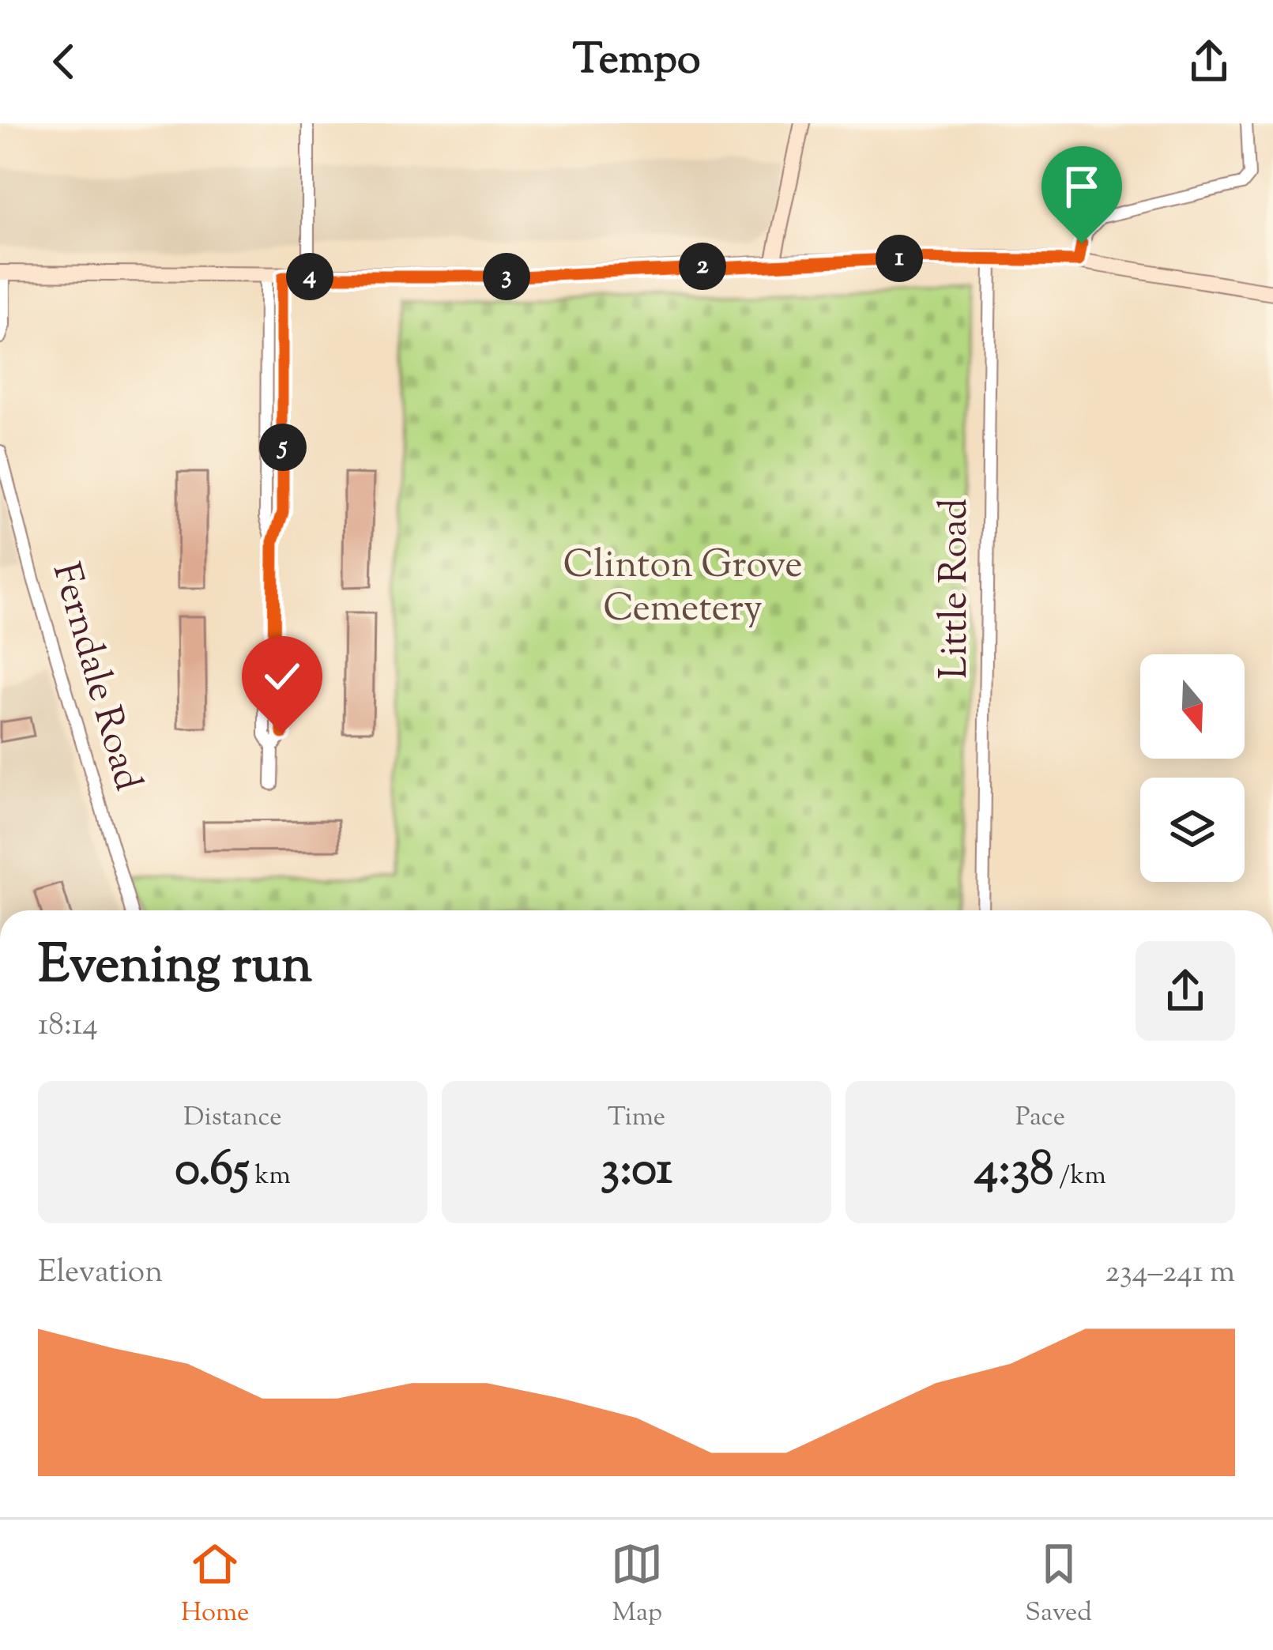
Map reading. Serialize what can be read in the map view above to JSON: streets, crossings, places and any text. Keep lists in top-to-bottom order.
{
  "streets": {
    "street": ["Little Road", "Ferndale Road"]
  },
  "parks": ["Clinton Grove Cemetery"],
  "north": "bottom",
  "page": {
    "header": "Tempo",
    "pins": [
      "1",
      "2",
      "3",
      "4",
      "5"
    ],
    "heading": ["Evening run", "18:14"],
    "stats": [
      ["Distance", "0.65 km"],
      ["Time", "3:01"],
      ["Pace", "4:38 /km"]
    ],
    "chart": ["Elevation", "234–241 m"],
    "tabs": ["Home", "Map", "Saved"]
  }
}
